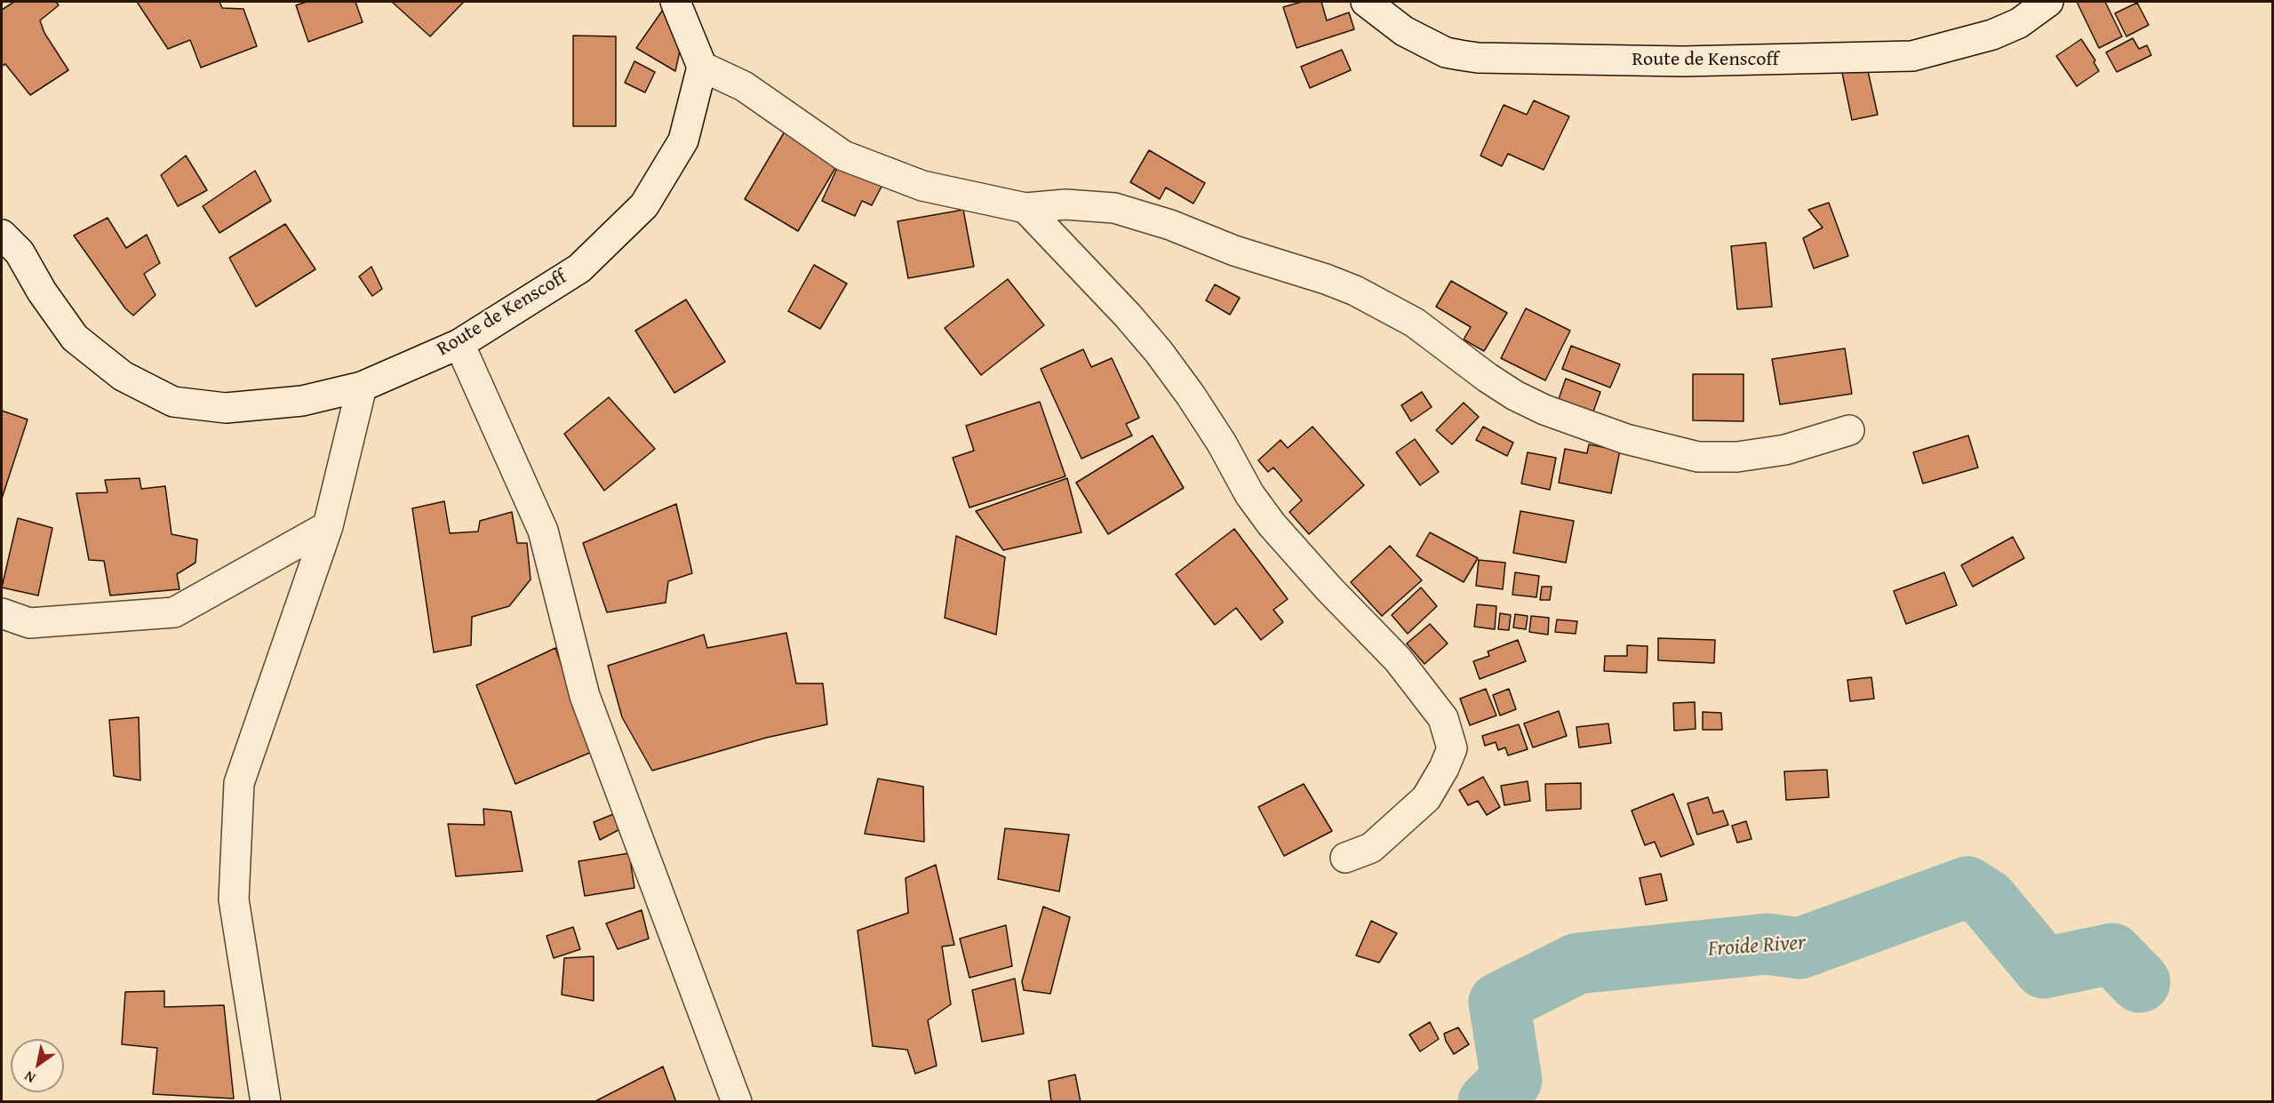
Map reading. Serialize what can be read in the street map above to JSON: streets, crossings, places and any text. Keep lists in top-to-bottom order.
{
  "streets": {
    "street": ["Route de Kenscoff"]
  },
  "water": ["Froide River"],
  "north": "bottom left"
}
